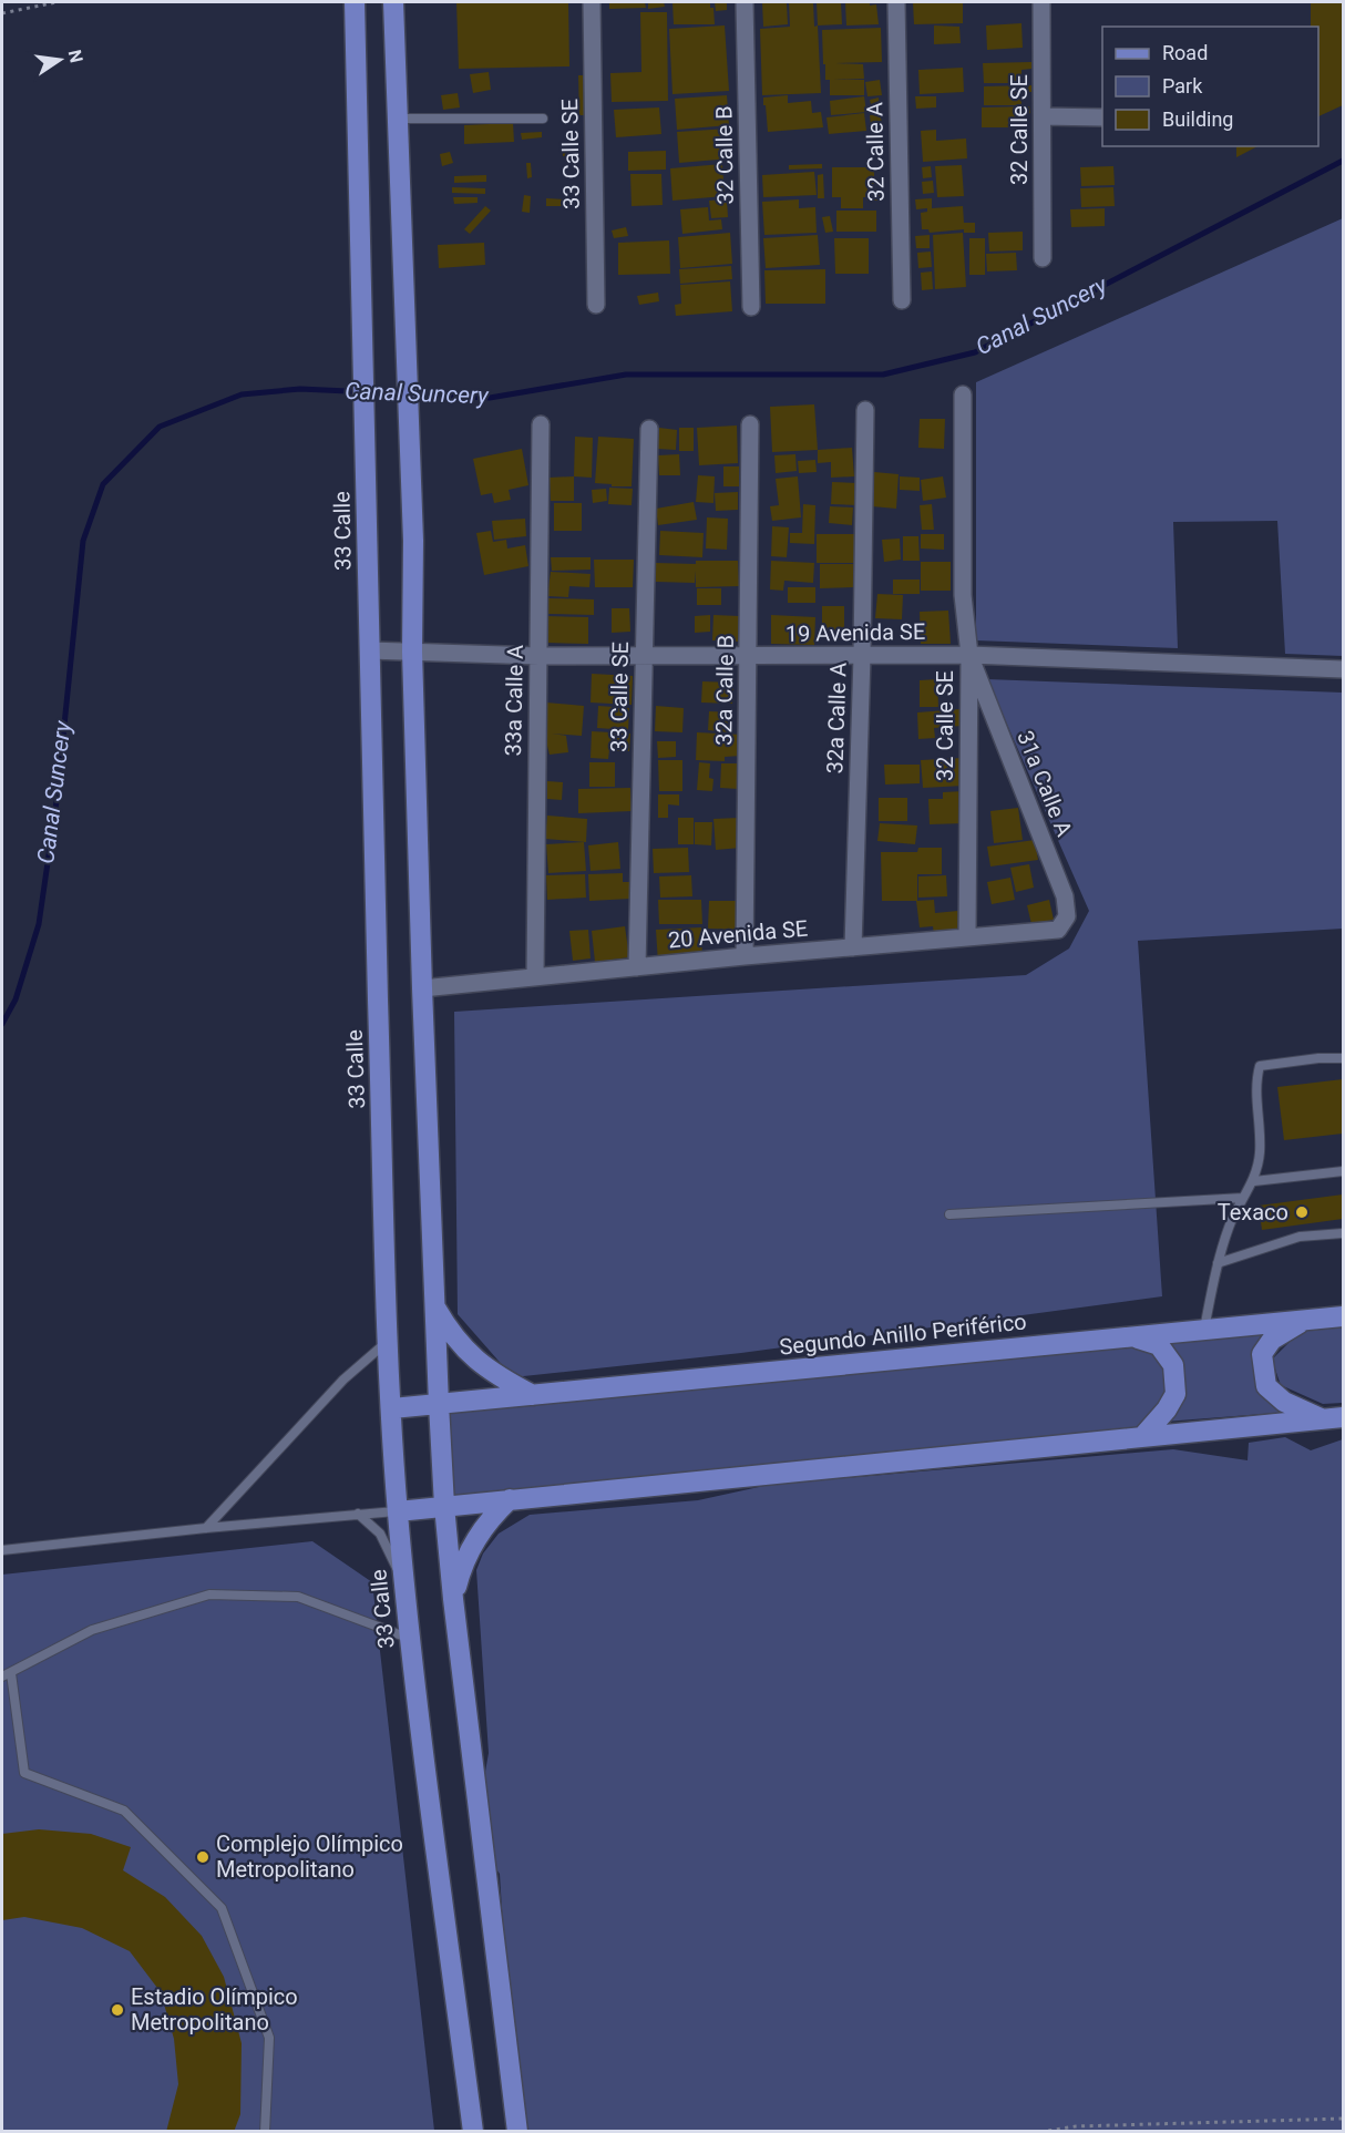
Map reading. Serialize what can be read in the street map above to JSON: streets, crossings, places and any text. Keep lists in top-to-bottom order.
{
  "streets": {
    "main road": ["33 Calle", "Segundo Anillo Periférico"],
    "street": [
      "32 Calle SE",
      "32 Calle A",
      "33 Calle SE",
      "32 Calle B",
      "19 Avenida SE",
      "32a Calle B",
      "33a Calle A",
      "32a Calle A",
      "31a Calle A",
      "20 Avenida SE"
    ]
  },
  "crossings": [
    ["32 Calle SE", "19 Avenida SE"],
    ["32 Calle SE", "31a Calle A"],
    ["32 Calle SE", "20 Avenida SE"],
    ["33 Calle SE", "19 Avenida SE"],
    ["33 Calle SE", "20 Avenida SE"],
    ["33 Calle", "19 Avenida SE"],
    ["33 Calle", "Segundo Anillo Periférico"],
    ["19 Avenida SE", "32a Calle B"],
    ["19 Avenida SE", "33a Calle A"],
    ["19 Avenida SE", "32a Calle A"],
    ["19 Avenida SE", "31a Calle A"],
    ["32a Calle B", "20 Avenida SE"],
    ["33a Calle A", "20 Avenida SE"],
    ["32a Calle A", "20 Avenida SE"],
    ["31a Calle A", "20 Avenida SE"]
  ],
  "water": ["Canal Suncery"],
  "places": ["Texaco", "Complejo Olímpico Metropolitano", "Estadio Olímpico Metropolitano"],
  "legend": ["Road", "Park", "Building"],
  "north": "right"
}
